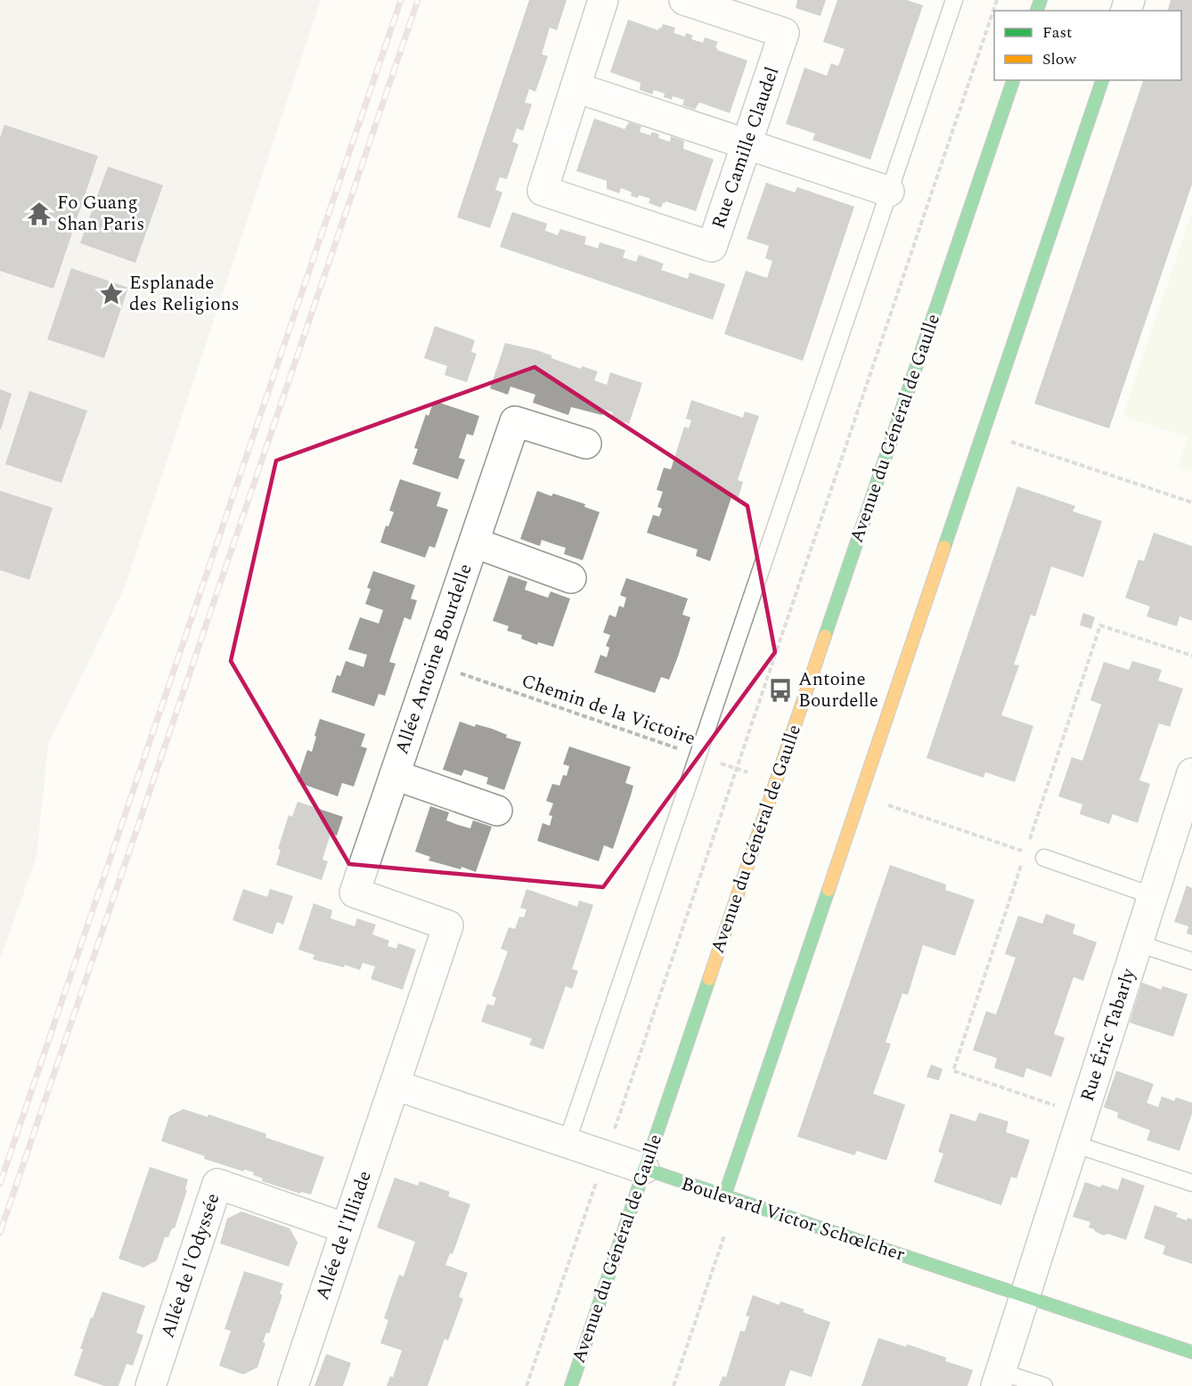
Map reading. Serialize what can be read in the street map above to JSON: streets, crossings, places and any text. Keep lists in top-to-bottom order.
{
  "streets": {
    "main road": ["Avenue du Général de Gaulle", "Boulevard Victor Schœlcher"],
    "street": [
      "Rue Camille Claudel",
      "Allée Antoine Bourdelle",
      "Rue Éric Tabarly",
      "Allée de l'Illiade",
      "Allée de l'Odyssée"
    ],
    "path": ["Chemin de la Victoire"]
  },
  "crossings": [
    ["Avenue du Général de Gaulle", "Chemin de la Victoire"],
    ["Avenue du Général de Gaulle", "Boulevard Victor Schœlcher"],
    ["Allée Antoine Bourdelle", "Chemin de la Victoire"],
    ["Allée Antoine Bourdelle", "Boulevard Victor Schœlcher"],
    ["Allée Antoine Bourdelle", "Allée de l'Illiade"],
    ["Rue Éric Tabarly", "Boulevard Victor Schœlcher"],
    ["Boulevard Victor Schœlcher", "Allée de l'Illiade"],
    ["Allée de l'Illiade", "Allée de l'Odyssée"]
  ],
  "places": {
    "temple": ["Fo Guang Shan Paris"],
    "place": ["Esplanade des Religions"],
    "bus stop": ["Antoine Bourdelle"]
  },
  "legend": ["Fast", "Slow"]
}
